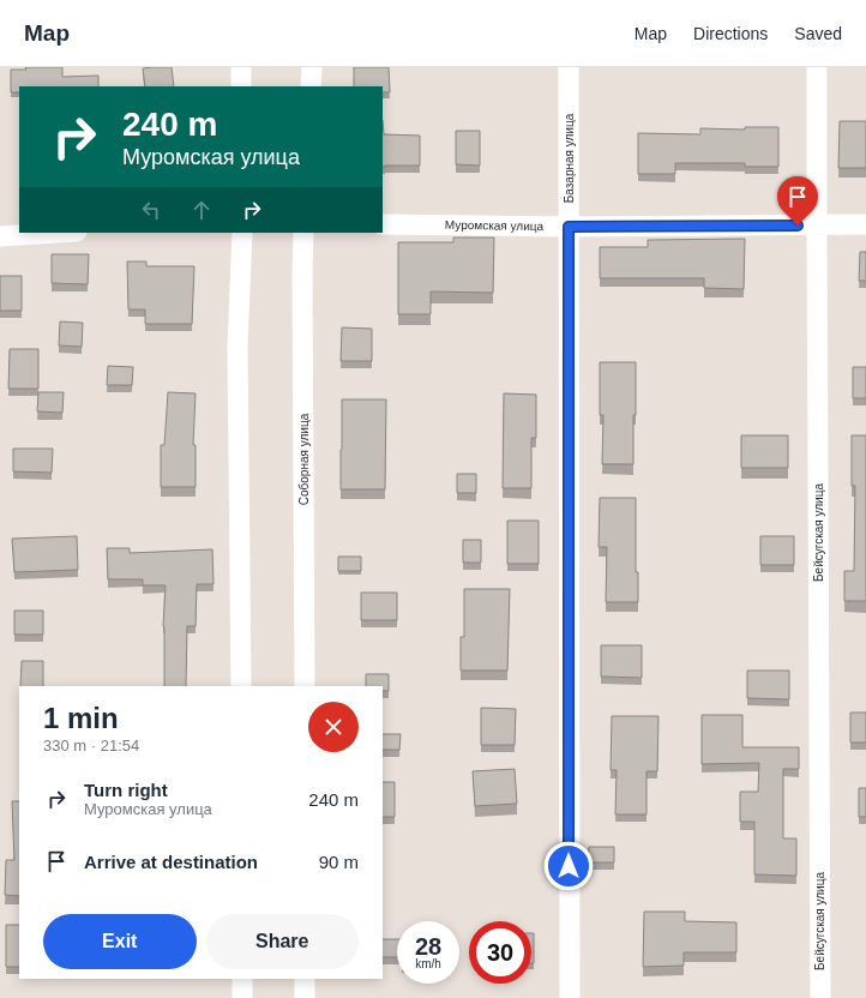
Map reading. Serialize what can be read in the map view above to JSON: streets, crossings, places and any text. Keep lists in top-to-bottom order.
{
  "streets": {
    "street": [
      "Базарная улица",
      "Муромская улица",
      "Соборная улица",
      "Бейсугская улица"
    ]
  },
  "crossings": [
    ["Базарная улица", "Муромская улица"],
    ["Муромская улица", "Бейсугская улица"]
  ],
  "page": {
    "header": "Map",
    "nav": ["Map", "Directions", "Saved"],
    "turn": ["240 m", "Муромская улица"],
    "heading": ["1 min", "330 m · 21:54"],
    "list": [
      {
        "name": "Turn right",
        "note": "Муромская улица",
        "value": "240 m"
      },
      {
        "name": "Arrive at destination",
        "value": "90 m"
      }
    ],
    "buttons": ["Exit", "Share"],
    "speed": "28 km/h",
    "limit": "30"
  }
}
